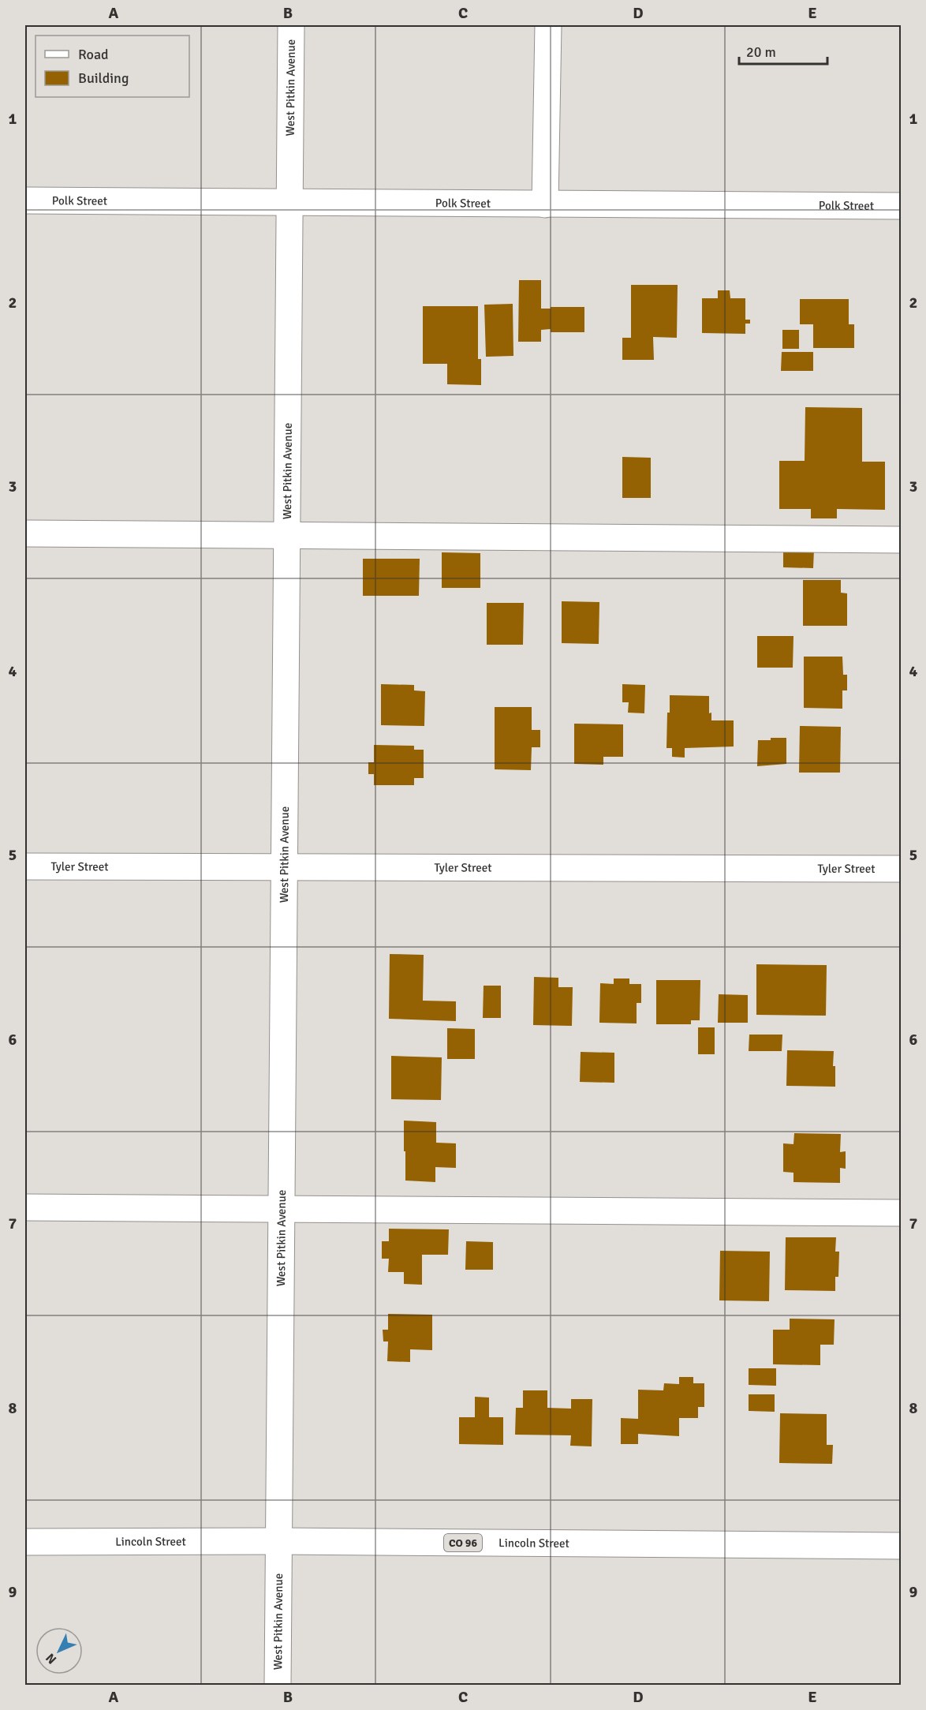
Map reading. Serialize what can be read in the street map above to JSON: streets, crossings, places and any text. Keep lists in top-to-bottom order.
{
  "streets": {
    "street": [
      "West Pitkin Avenue",
      "Polk Street",
      "Tyler Street",
      "Lincoln Street",
      "CO 96"
    ]
  },
  "crossings": [
    ["West Pitkin Avenue", "Polk Street"],
    ["West Pitkin Avenue", "Tyler Street"],
    ["West Pitkin Avenue", "Lincoln Street"]
  ],
  "legend": ["Road", "Building"],
  "scale_bar": "20 m",
  "north": "bottom left",
  "grid": {
    "columns": [
      "A",
      "B",
      "C",
      "D",
      "E"
    ],
    "rows": [
      "1",
      "2",
      "3",
      "4",
      "5",
      "6",
      "7",
      "8",
      "9"
    ]
  }
}
